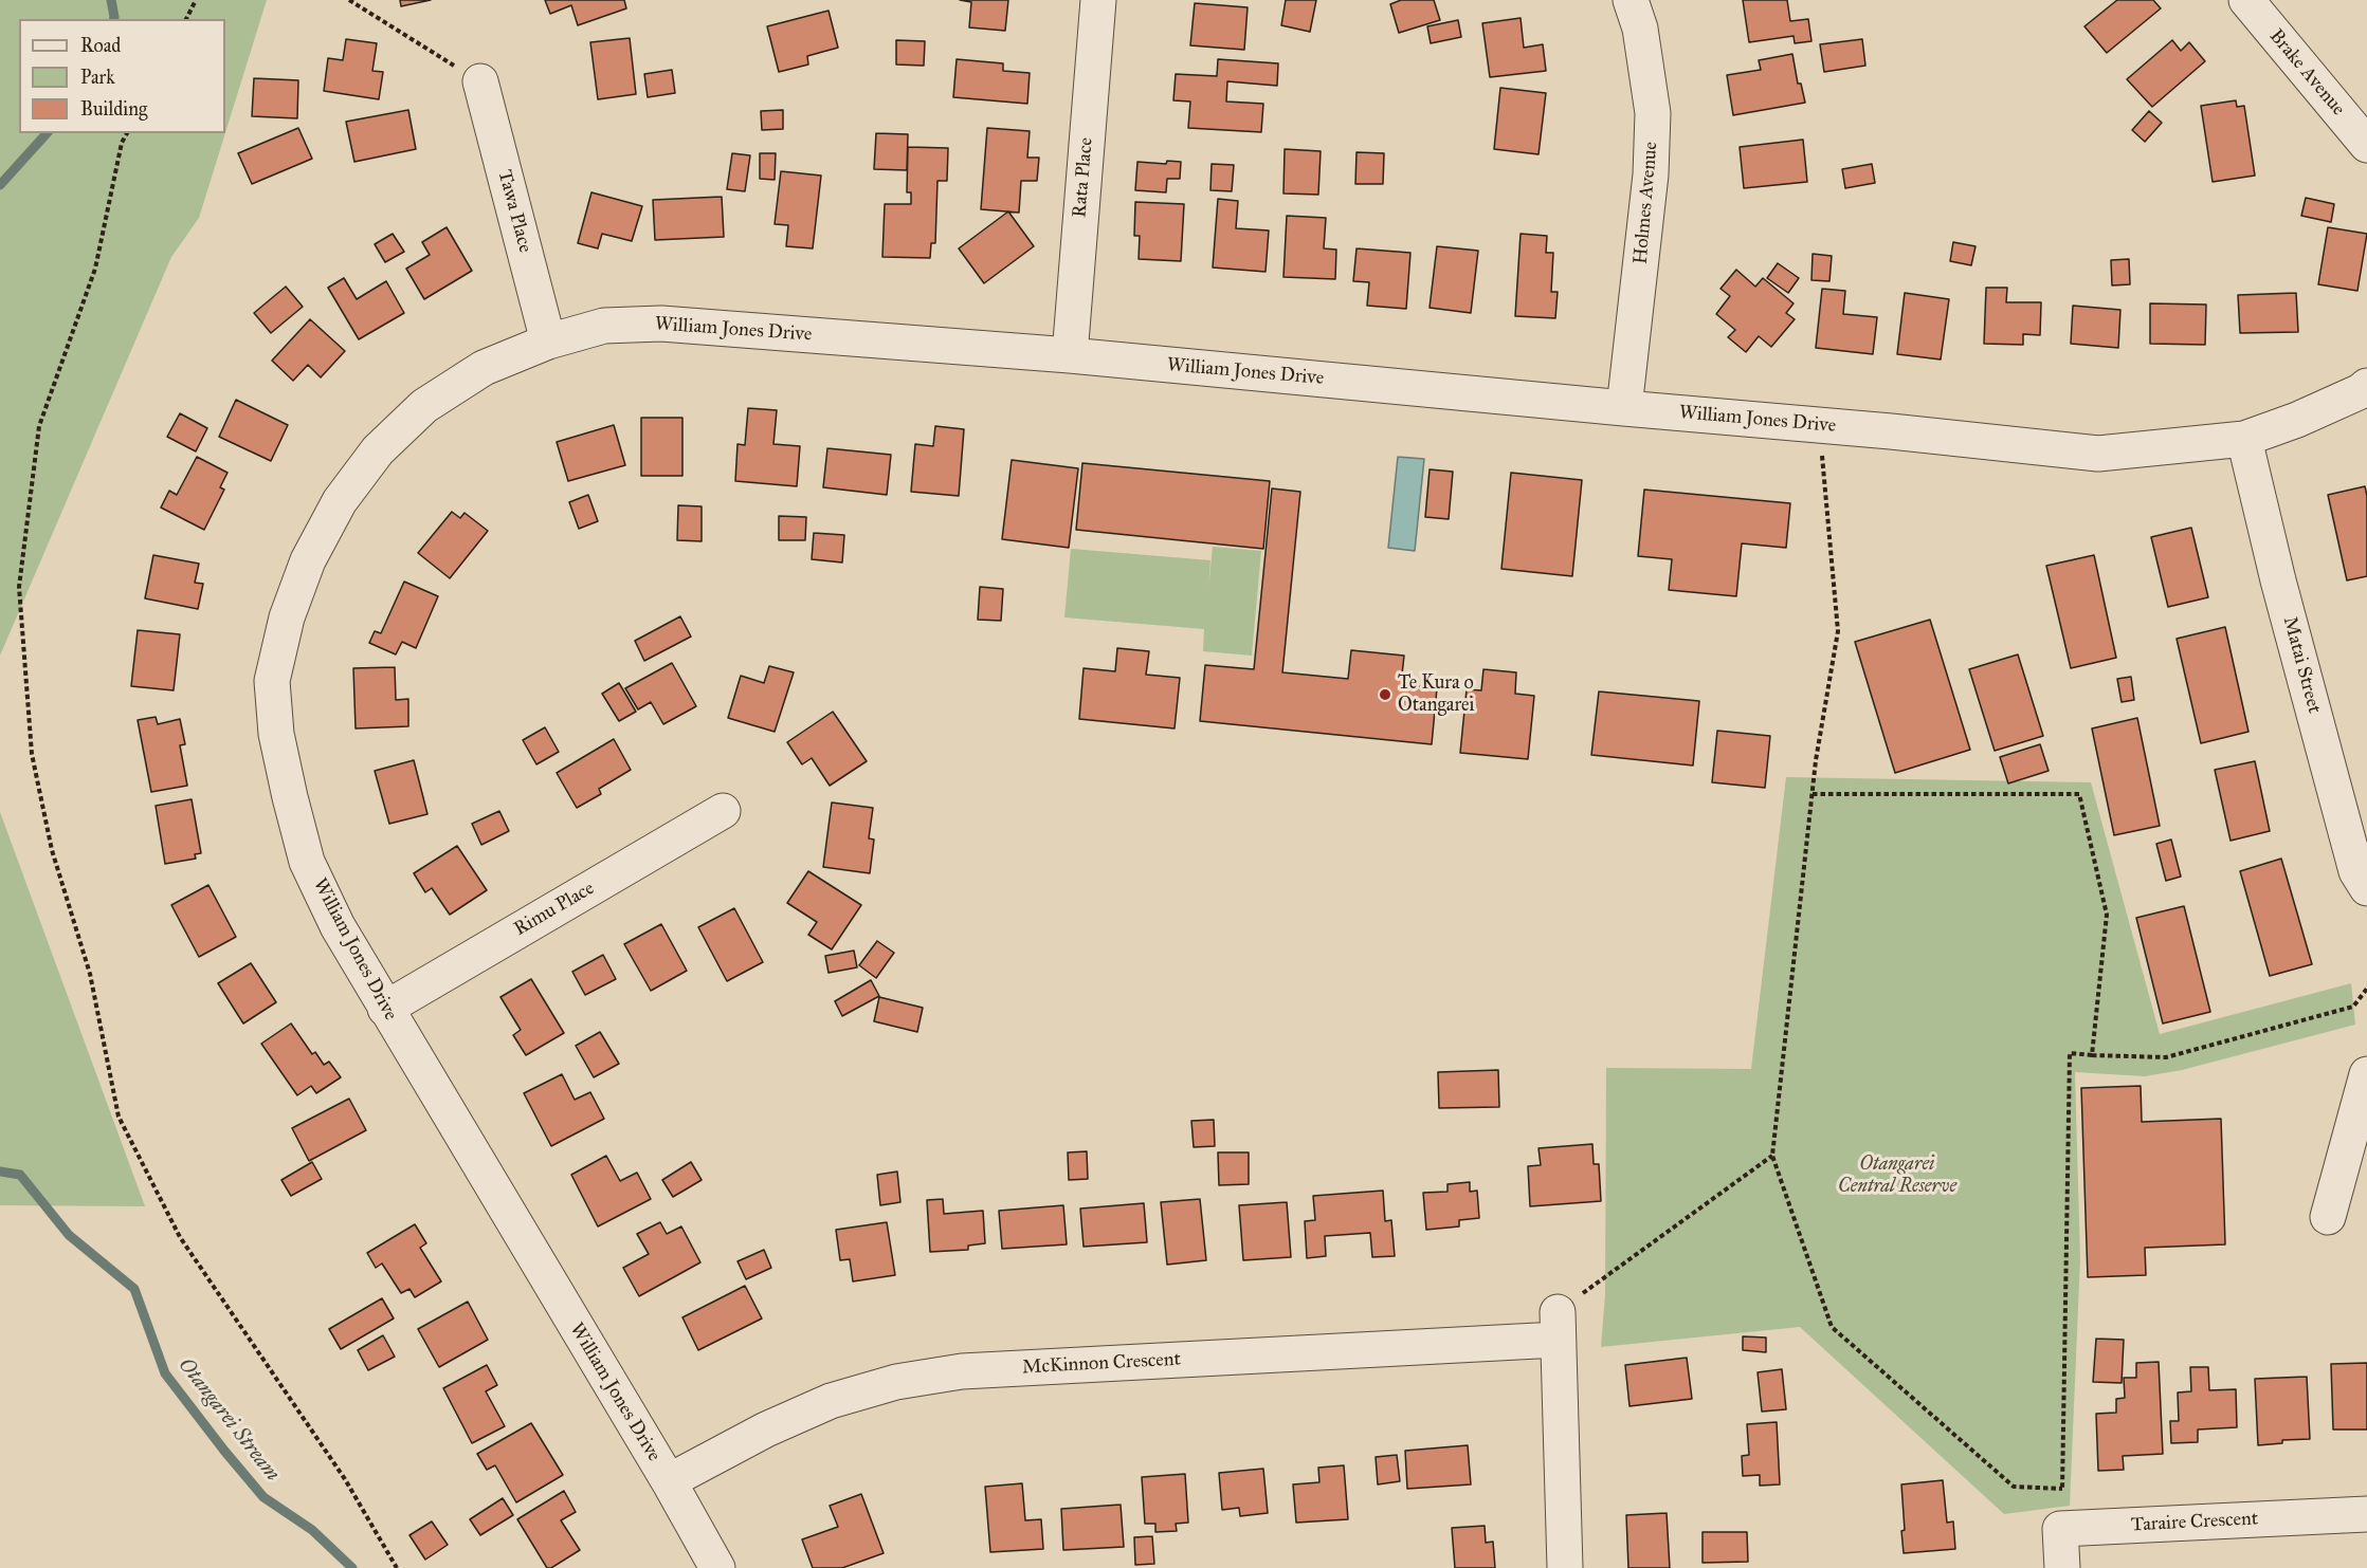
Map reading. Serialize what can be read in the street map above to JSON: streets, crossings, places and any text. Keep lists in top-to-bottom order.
{
  "streets": {
    "street": [
      "Brake Avenue",
      "Rata Place",
      "Holmes Avenue",
      "Tawa Place",
      "William Jones Drive",
      "Matai Street",
      "Rimu Place",
      "McKinnon Crescent",
      "Taraire Crescent"
    ]
  },
  "crossings": [
    ["Rata Place", "William Jones Drive"],
    ["Holmes Avenue", "William Jones Drive"],
    ["Tawa Place", "William Jones Drive"],
    ["William Jones Drive", "Matai Street"],
    ["William Jones Drive", "Rimu Place"],
    ["William Jones Drive", "McKinnon Crescent"]
  ],
  "water": ["Otangarei Stream"],
  "parks": ["Otangarei Central Reserve"],
  "places": ["Te Kura o Otangarei"],
  "legend": ["Road", "Park", "Building"]
}
